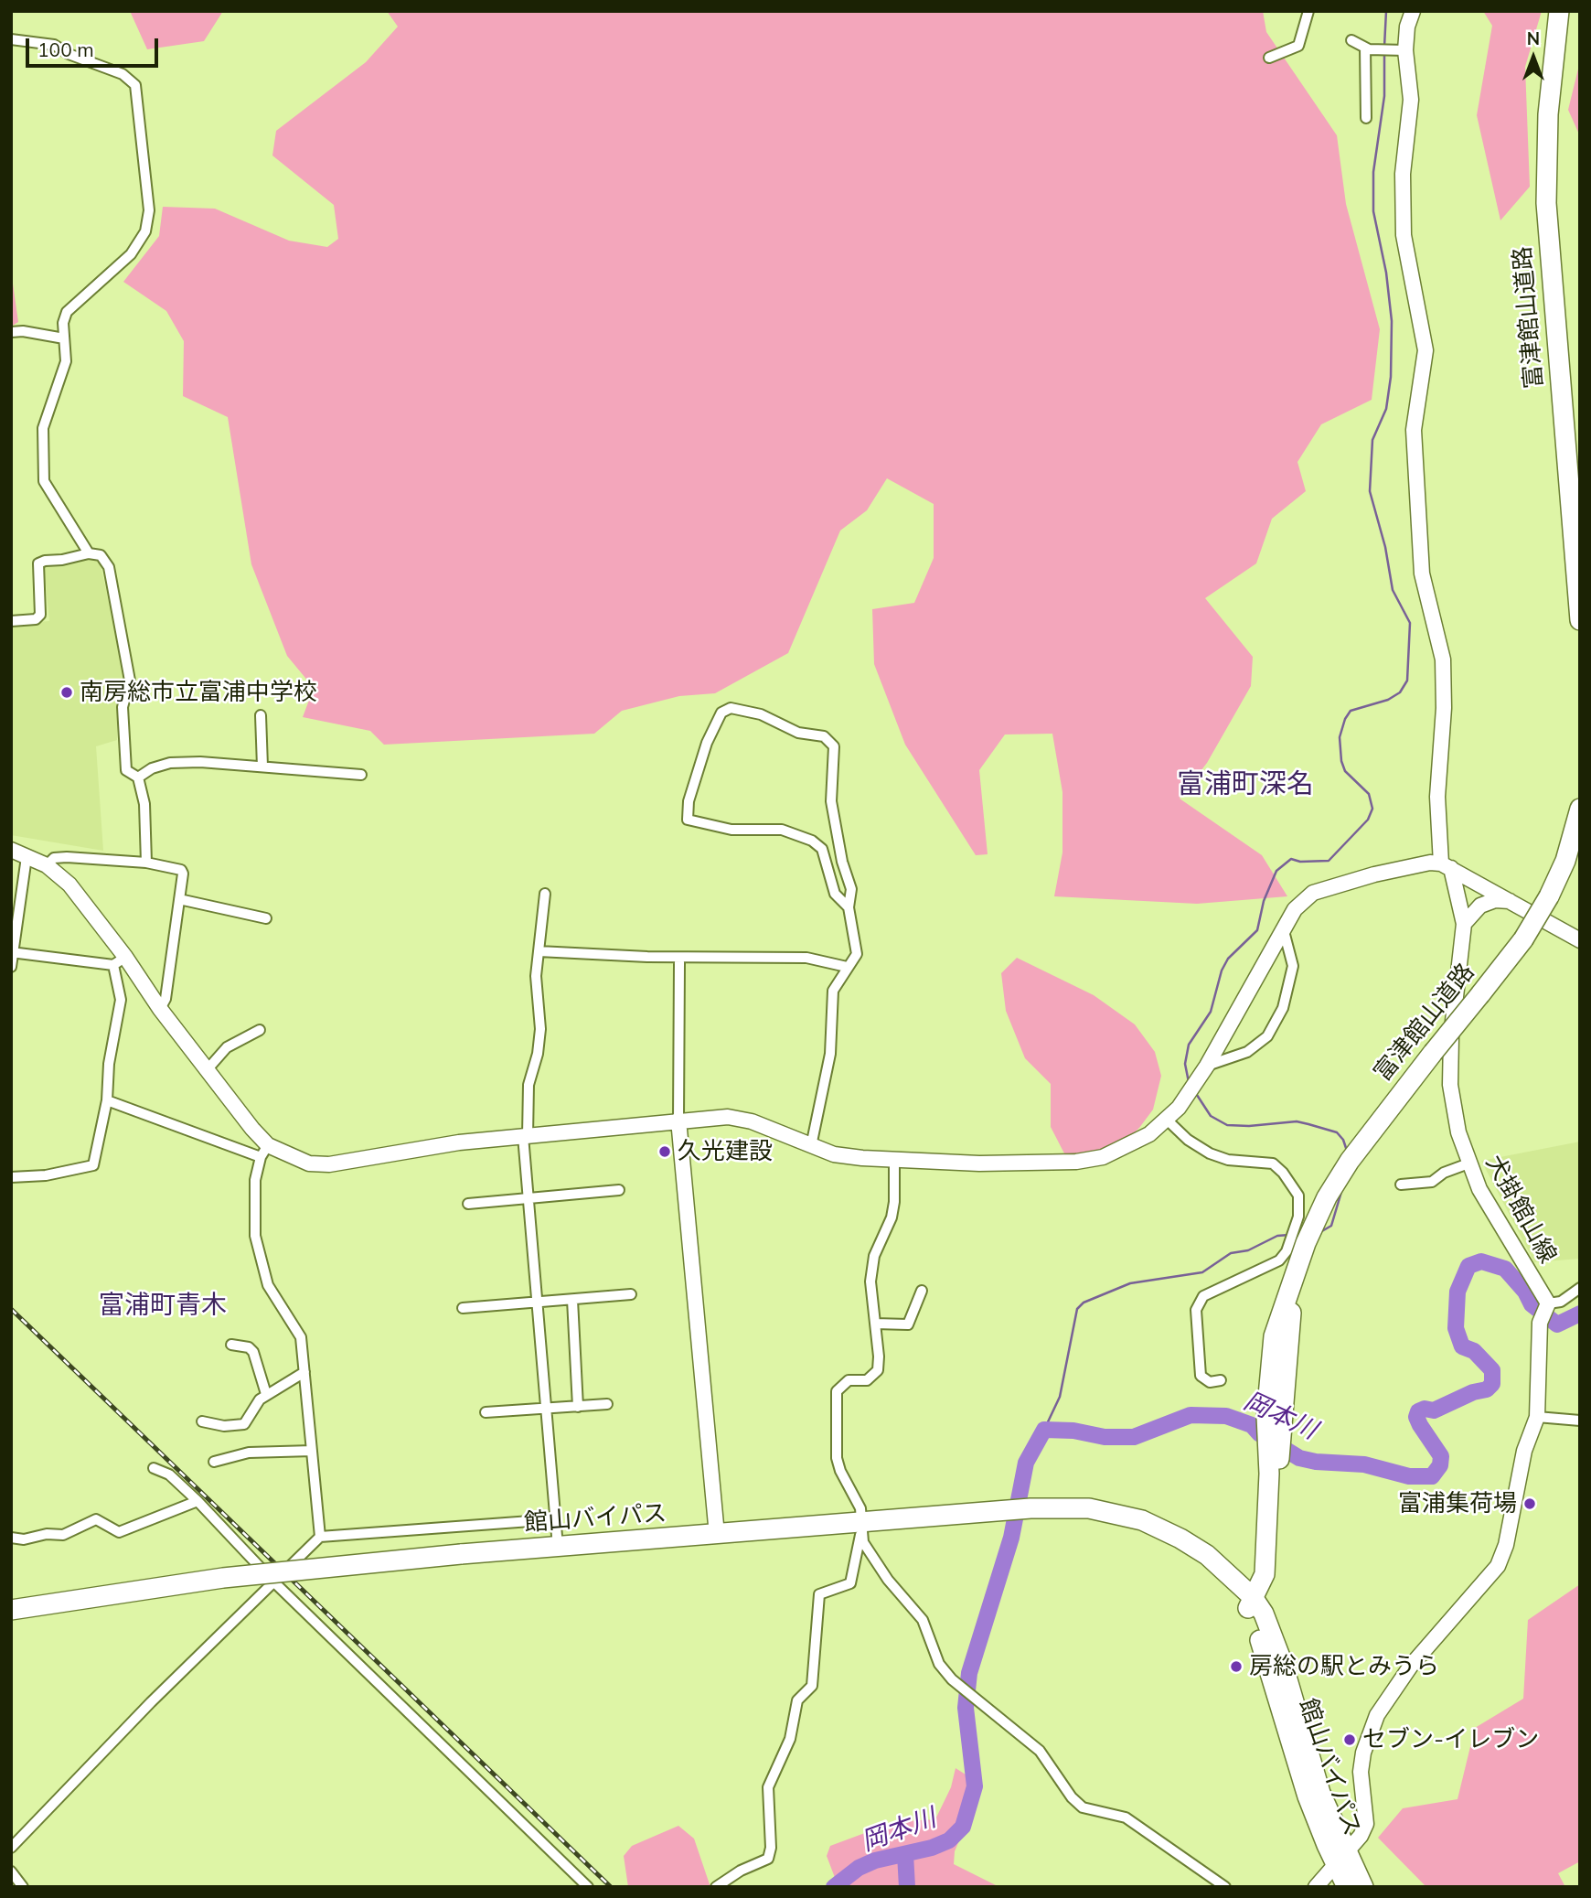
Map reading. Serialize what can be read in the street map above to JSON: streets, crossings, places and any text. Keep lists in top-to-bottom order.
{
  "streets": {
    "highway": ["富津館山道路", "館山バイパス"],
    "street": ["犬掛館山線"]
  },
  "crossings": [
    ["富津館山道路", "館山バイパス"]
  ],
  "districts": ["富浦町深名", "富浦町青木"],
  "water": ["岡本川"],
  "places": [
    "南房総市立富浦中学校",
    "久光建設",
    "富浦集荷場",
    "房総の駅とみうら",
    "セブン-イレブン"
  ],
  "scale_bar": "100 m",
  "north": "top"
}
